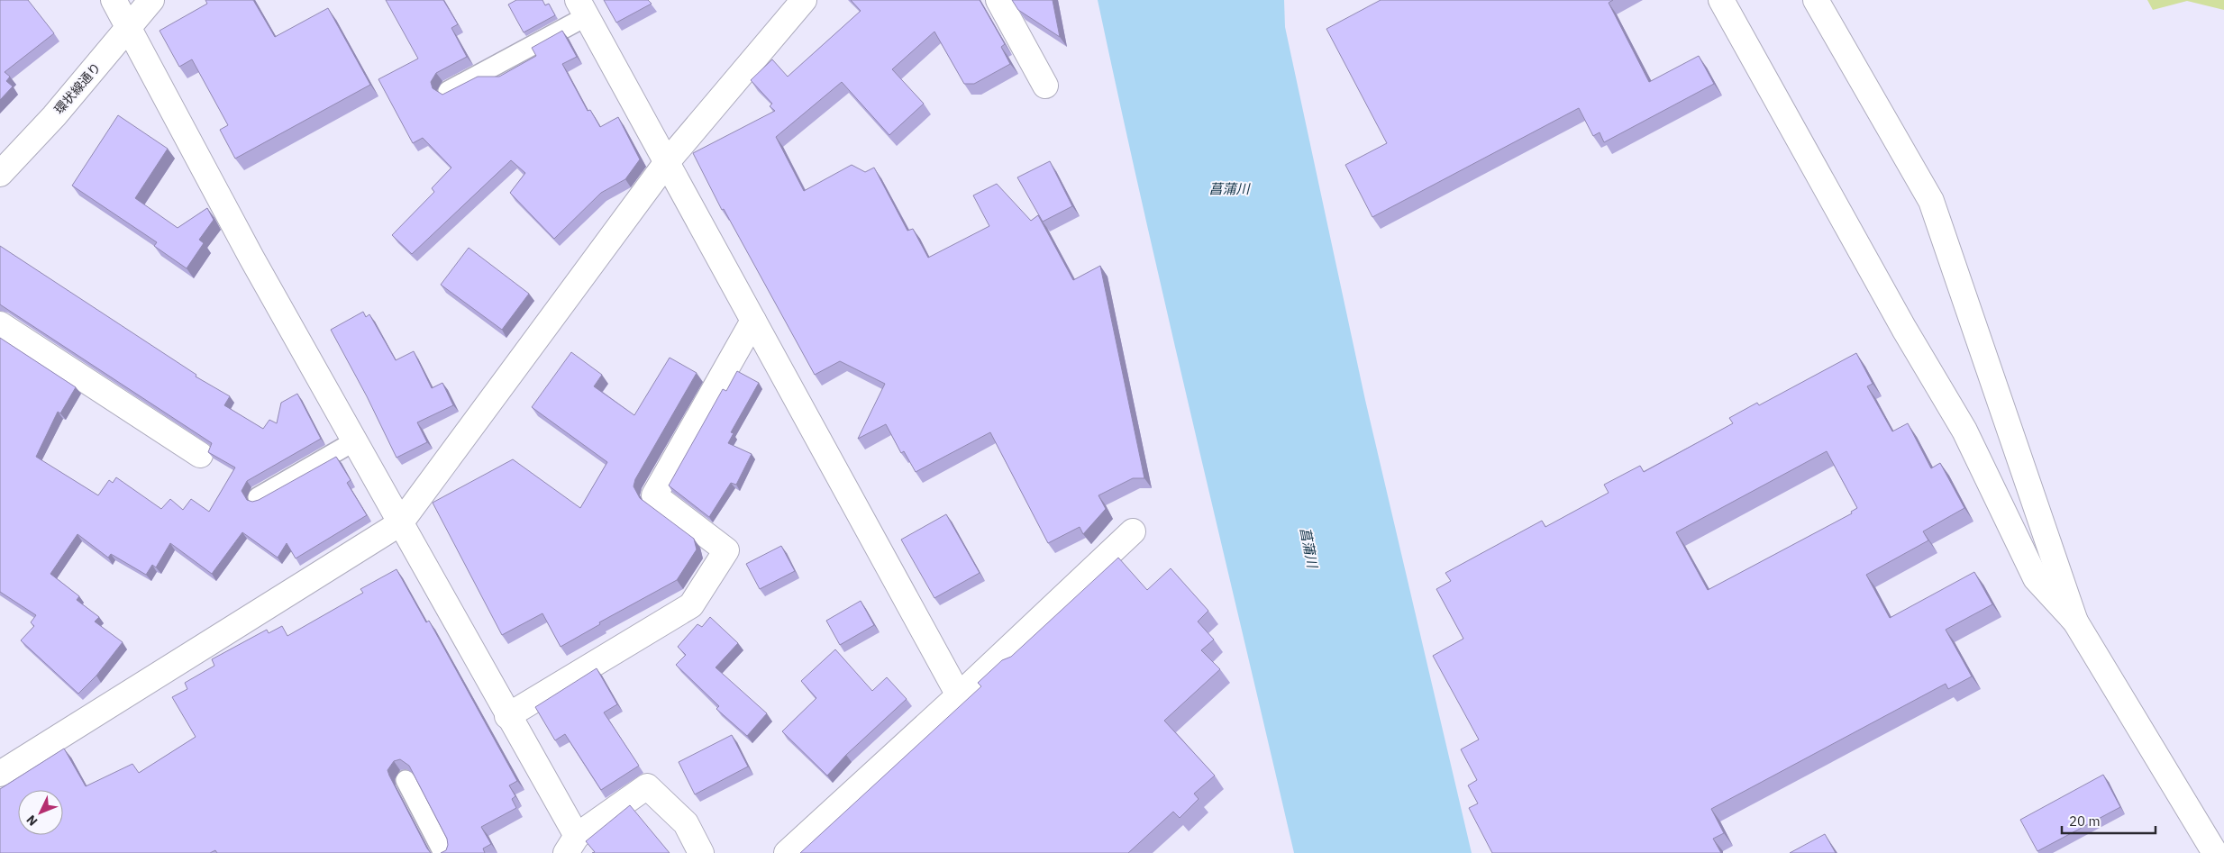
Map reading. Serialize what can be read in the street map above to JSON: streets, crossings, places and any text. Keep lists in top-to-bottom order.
{
  "streets": {
    "street": ["環状線通り"]
  },
  "water": ["菖蒲川"],
  "scale_bar": "20 m",
  "north": "bottom left"
}
